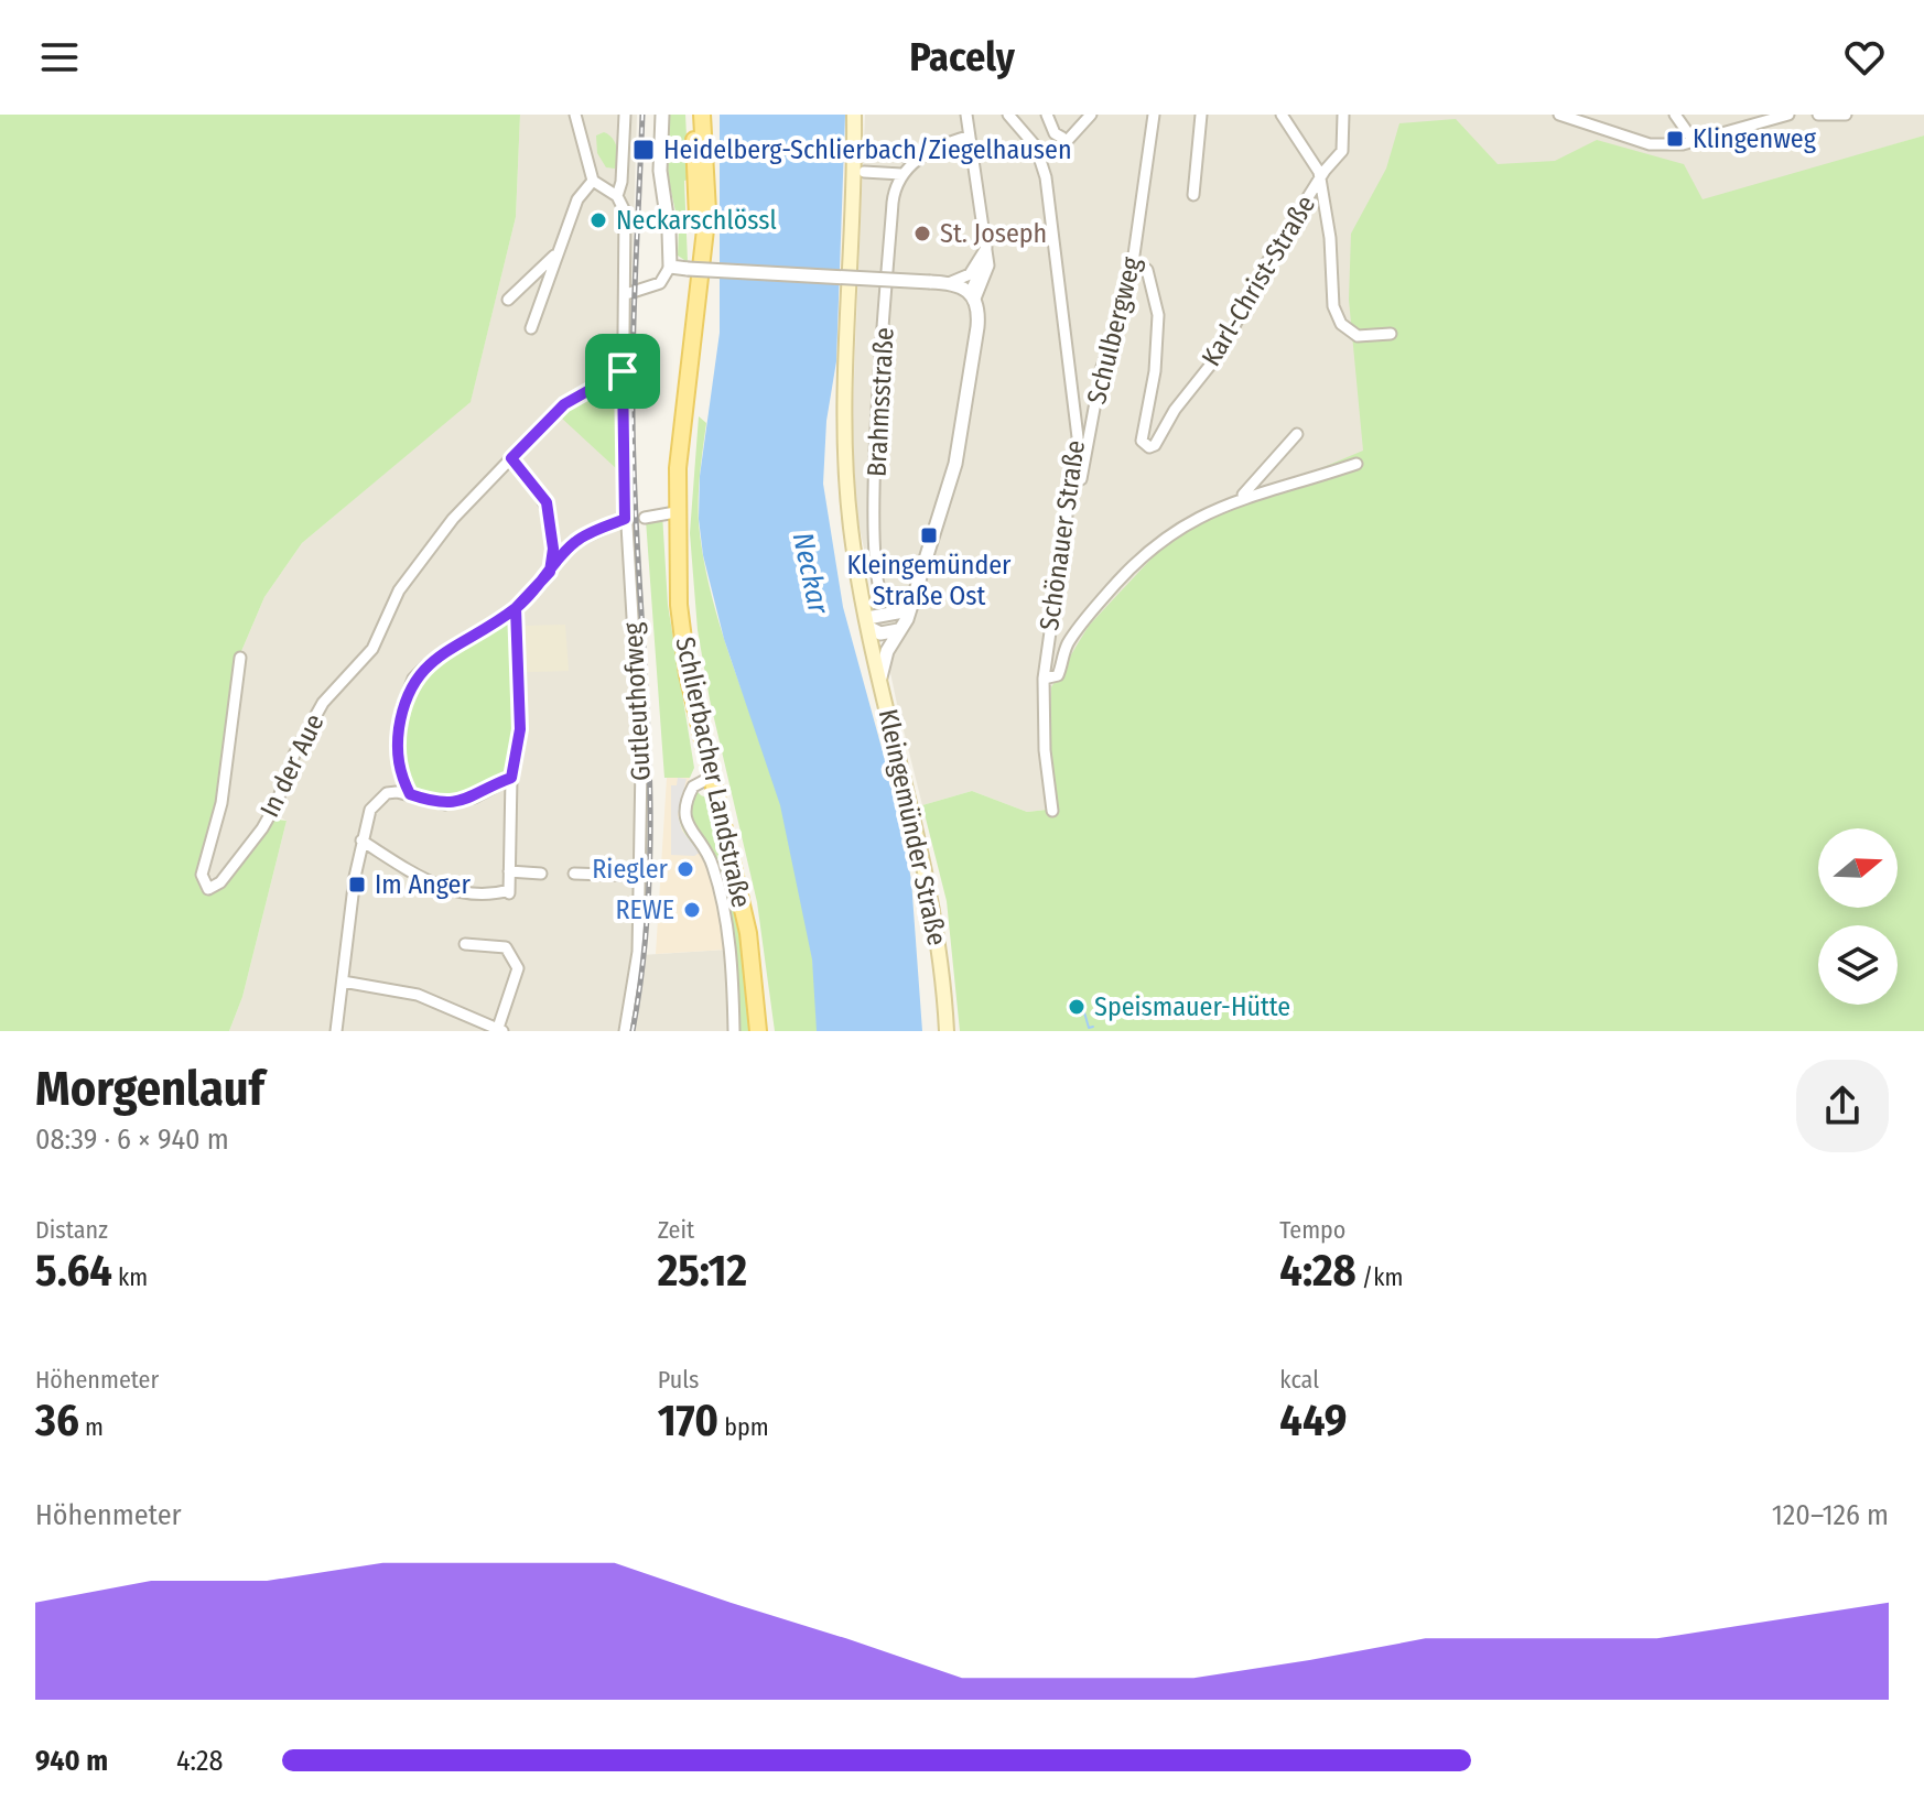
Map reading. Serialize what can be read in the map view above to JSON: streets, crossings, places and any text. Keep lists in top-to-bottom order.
{
  "streets": {
    "main road": ["Schlierbacher Landstraße", "Kleingemünder Straße"],
    "street": [
      "Karl-Christ-Straße",
      "Schulbergweg",
      "Brahmsstraße",
      "Schönauer Straße",
      "Gutleuthofweg",
      "In der Aue"
    ]
  },
  "crossings": [
    ["Karl-Christ-Straße", "Schulbergweg"],
    ["Schulbergweg", "Schönauer Straße"],
    ["Brahmsstraße", "Kleingemünder Straße"],
    ["Gutleuthofweg", "In der Aue"]
  ],
  "water": ["Neckar"],
  "places": {
    "transit": [
      "Klingenweg",
      "Heidelberg-Schlierbach/Ziegelhausen",
      "Kleingemünder Straße Ost",
      "Im Anger"
    ],
    "other": [
      "Neckarschlössl",
      "St. Joseph",
      "Riegler",
      "REWE",
      "Speismauer-Hütte"
    ]
  },
  "north": "right",
  "page": {
    "header": "Pacely",
    "heading": ["Morgenlauf", "08:39 · 6 × 940 m"],
    "stats": [
      ["Distanz", "5.64 km"],
      ["Zeit", "25:12"],
      ["Tempo", "4:28 /km"],
      ["Höhenmeter", "36 m"],
      ["Puls", "170 bpm"],
      ["kcal", "449"]
    ],
    "chart": ["Höhenmeter", "120–126 m"],
    "list": [
      {
        "name": "940 m",
        "note": "4:28"
      }
    ]
  }
}
